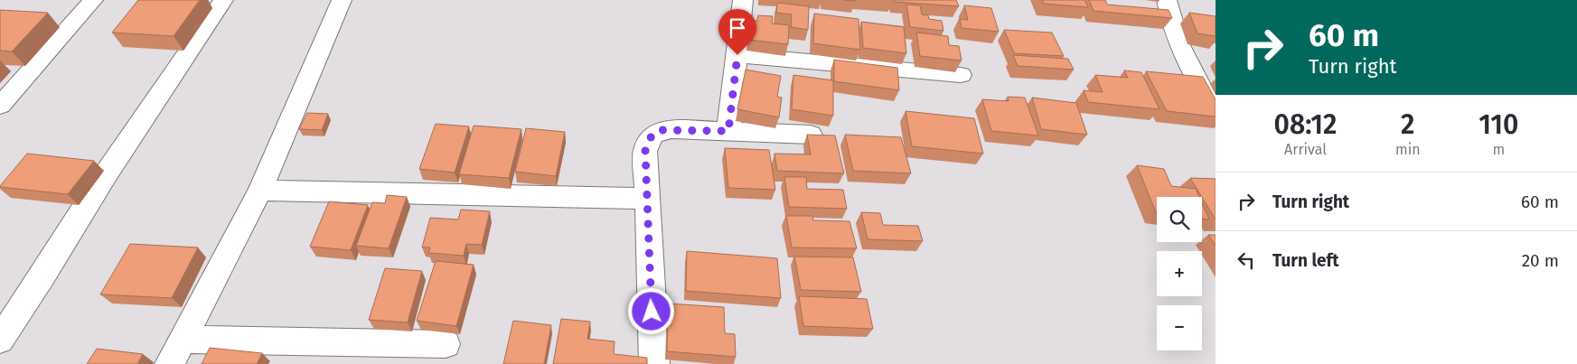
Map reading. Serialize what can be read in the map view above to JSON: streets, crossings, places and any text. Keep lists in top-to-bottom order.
{
  "page": {
    "turn": ["60 m", "Turn right"],
    "eta": [
      "08:12",
      "Arrival",
      "2",
      "min",
      "110",
      "m"
    ],
    "list": [
      {
        "name": "Turn right",
        "value": "60 m"
      },
      {
        "name": "Turn left",
        "value": "20 m"
      }
    ],
    "map_buttons": ["+", "−"]
  }
}
